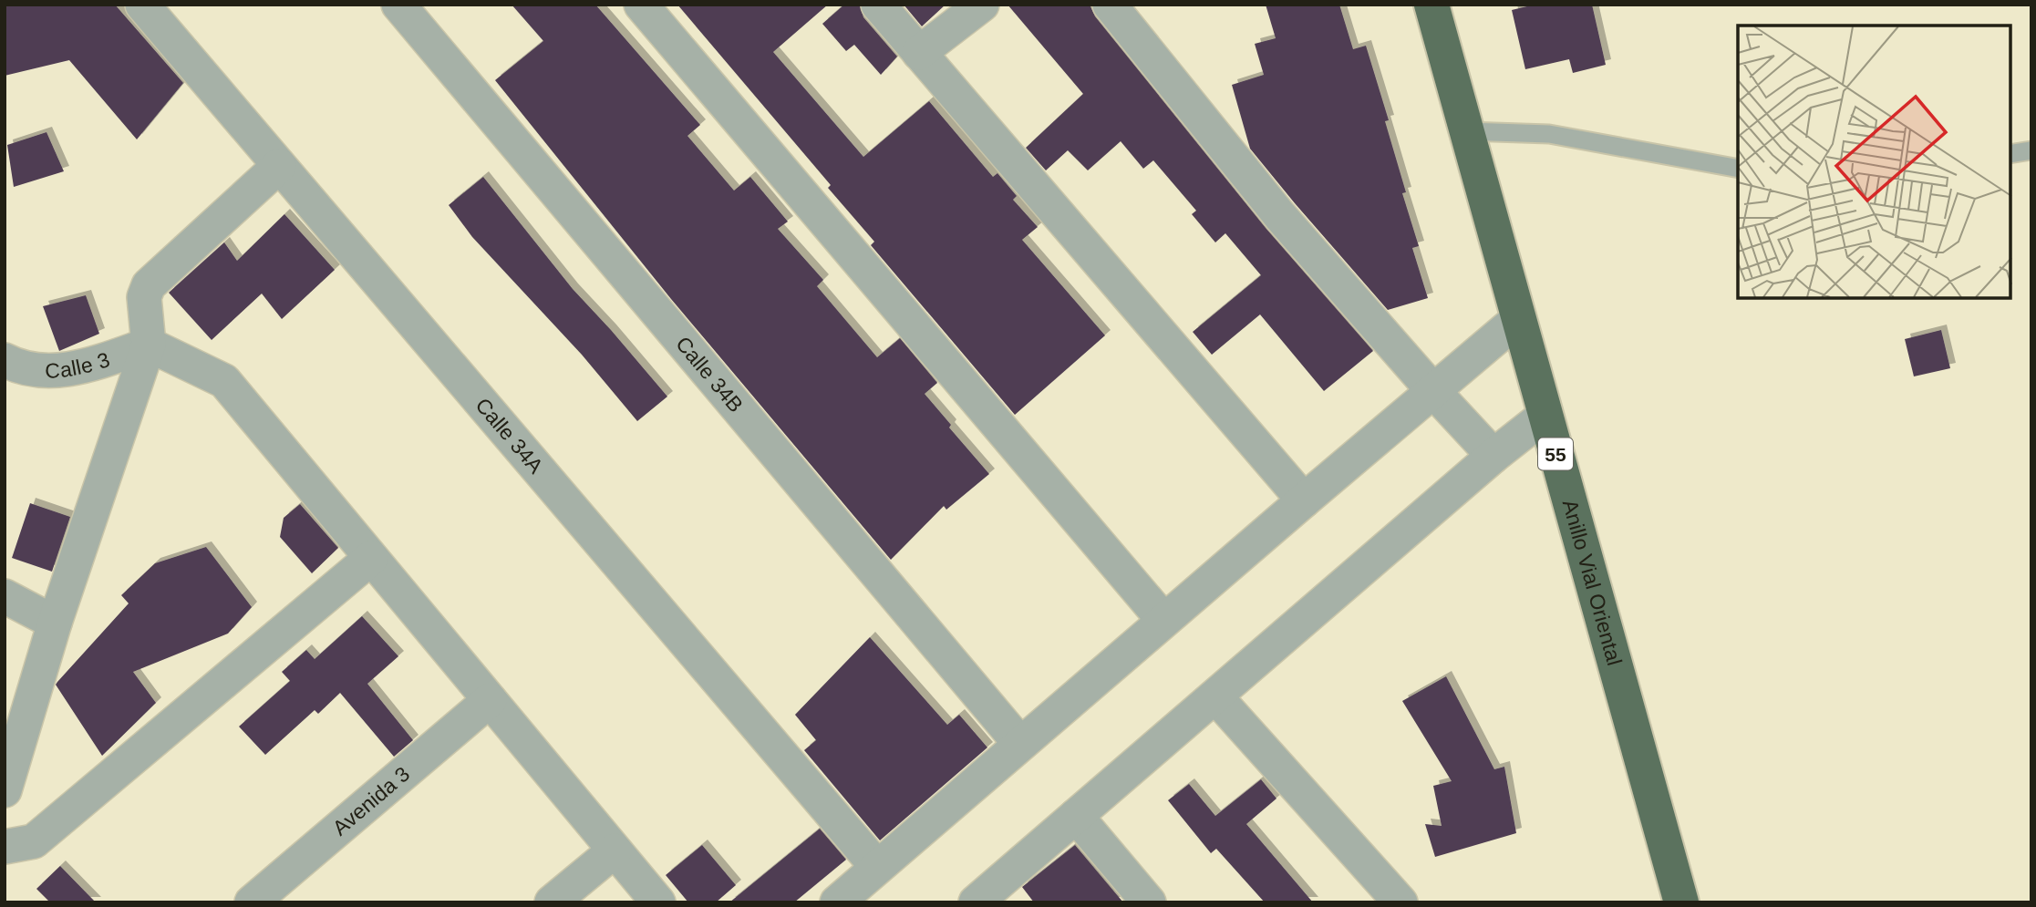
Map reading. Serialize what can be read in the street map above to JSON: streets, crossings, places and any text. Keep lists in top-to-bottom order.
{
  "streets": {
    "highway": ["55", "Anillo Vial Oriental"],
    "street": [
      "Calle 3",
      "Calle 34B",
      "Calle 34A",
      "Avenida 3"
    ]
  }
}
